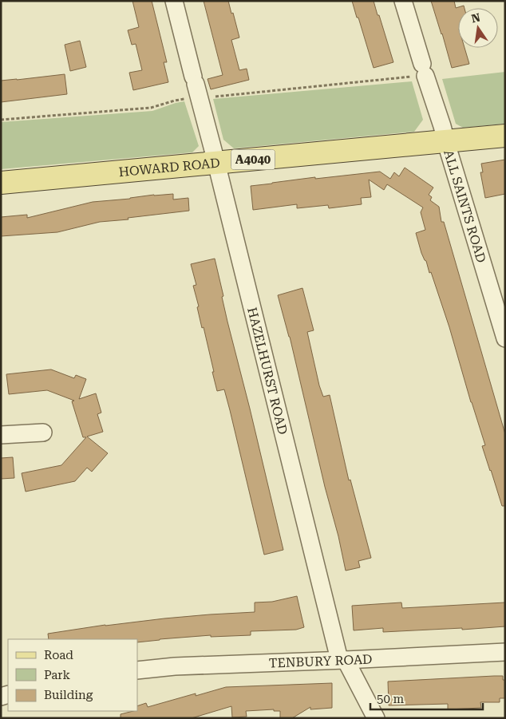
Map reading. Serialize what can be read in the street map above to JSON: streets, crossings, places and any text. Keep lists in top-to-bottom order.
{
  "streets": {
    "main road": ["A4040", "HOWARD ROAD"],
    "street": ["ALL SAINTS ROAD", "HAZELHURST ROAD", "TENBURY ROAD"]
  },
  "crossings": [
    ["HOWARD ROAD", "ALL SAINTS ROAD"],
    ["HOWARD ROAD", "HAZELHURST ROAD"],
    ["HAZELHURST ROAD", "TENBURY ROAD"]
  ],
  "legend": ["Road", "Park", "Building"],
  "scale_bar": "50 m",
  "north": "top"
}
